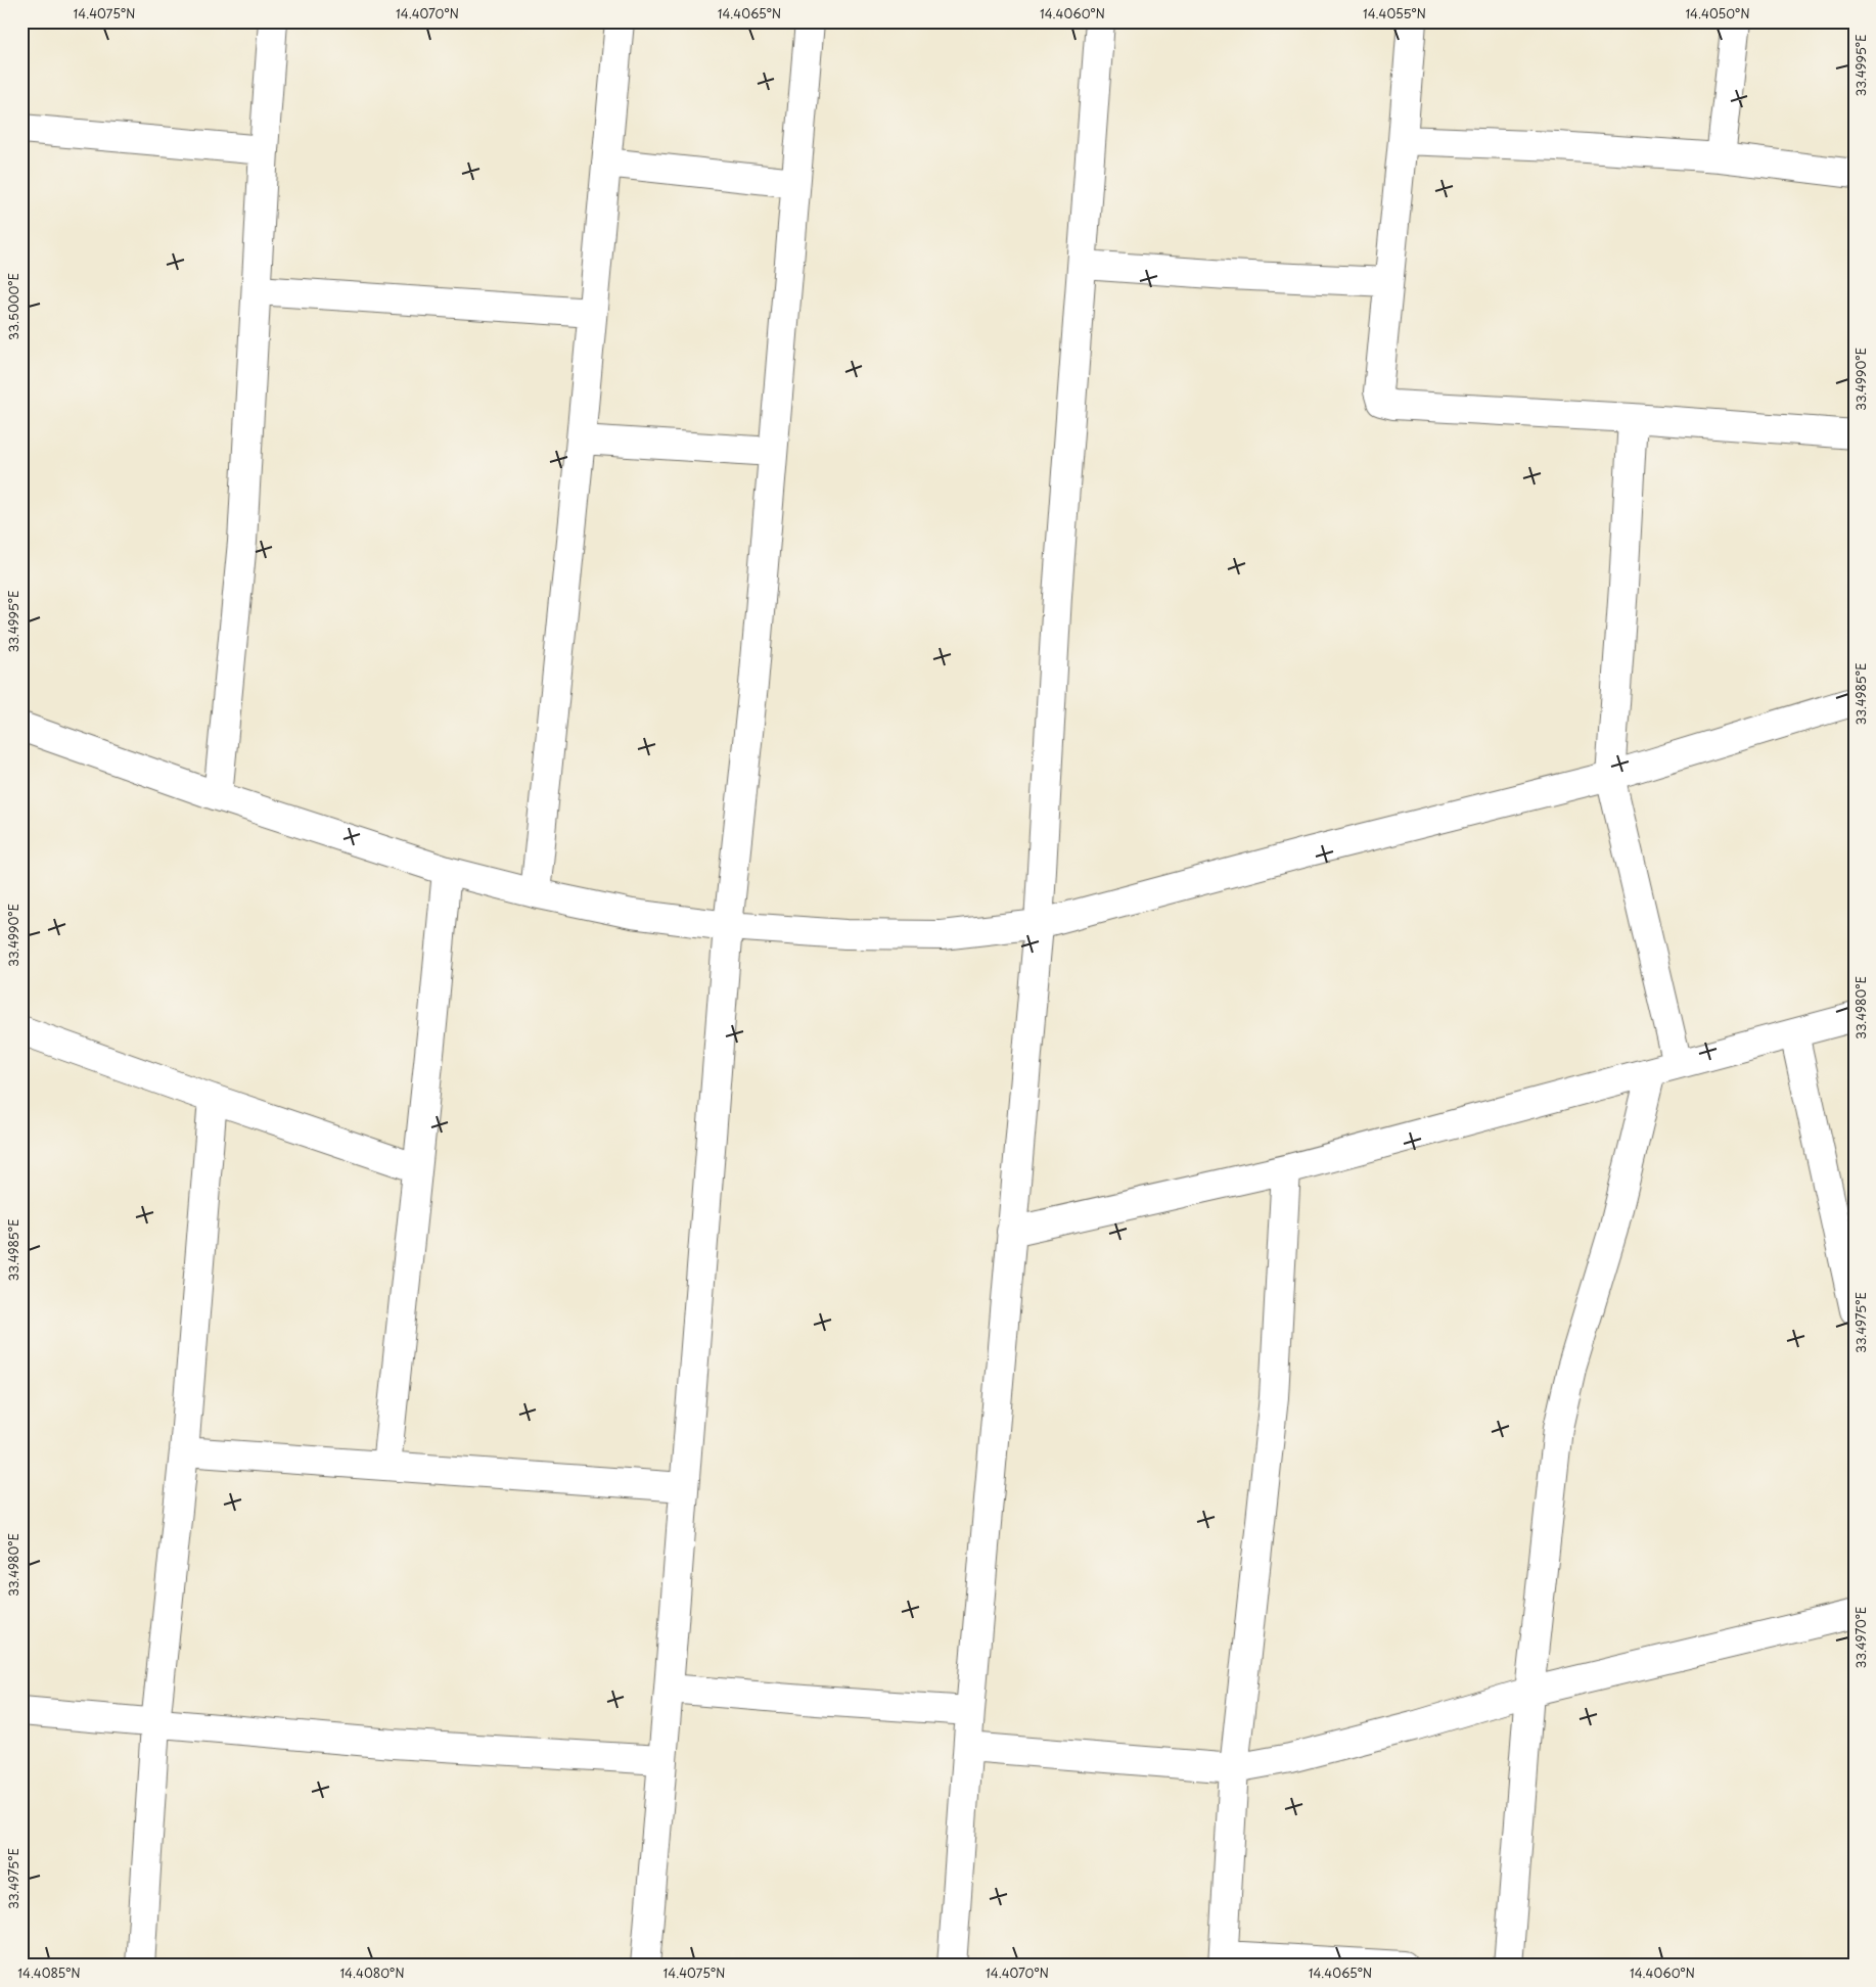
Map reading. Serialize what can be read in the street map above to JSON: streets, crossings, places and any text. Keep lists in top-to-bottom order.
{
  "coordinates": [
    "14.4075°N",
    "14.4070°N",
    "14.4065°N",
    "14.4060°N",
    "14.4055°N",
    "14.4050°N",
    "33.4995°E",
    "33.5000°E",
    "33.4990°E",
    "33.4985°E",
    "33.4980°E",
    "33.4975°E",
    "33.4970°E",
    "14.4085°N",
    "14.4080°N"
  ]
}
